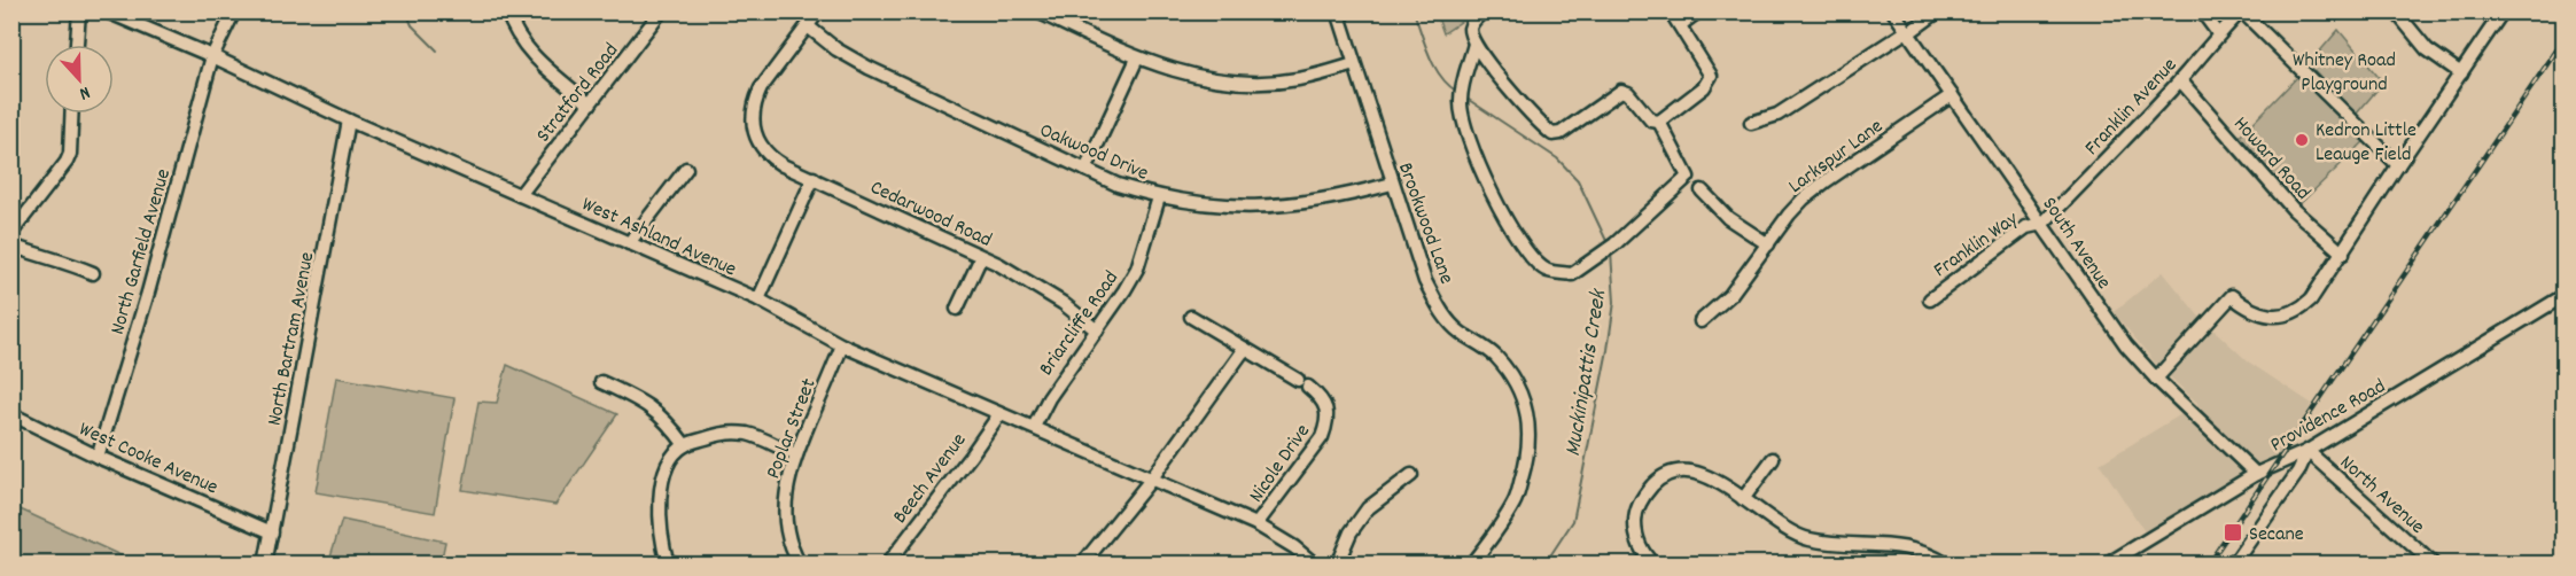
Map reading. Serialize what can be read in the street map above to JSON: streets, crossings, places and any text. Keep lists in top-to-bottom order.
{
  "streets": {
    "street": [
      "Stratford Road",
      "Franklin Avenue",
      "Oakwood Drive",
      "Larkspur Lane",
      "Howard Road",
      "Cedarwood Road",
      "Brookwood Lane",
      "West Ashland Avenue",
      "South Avenue",
      "Franklin Way",
      "North Garfield Avenue",
      "Briarcliffe Road",
      "North Bartram Avenue",
      "Providence Road",
      "Poplar Street",
      "West Cooke Avenue",
      "Nicole Drive",
      "Beech Avenue",
      "North Avenue"
    ]
  },
  "crossings": [
    ["Stratford Road", "West Ashland Avenue"],
    ["Franklin Avenue", "Howard Road"],
    ["Franklin Avenue", "South Avenue"],
    ["Franklin Avenue", "Franklin Way"],
    ["Oakwood Drive", "Cedarwood Road"],
    ["Oakwood Drive", "Brookwood Lane"],
    ["Oakwood Drive", "Briarcliffe Road"],
    ["Larkspur Lane", "South Avenue"],
    ["Cedarwood Road", "Briarcliffe Road"],
    ["West Ashland Avenue", "North Garfield Avenue"],
    ["West Ashland Avenue", "Briarcliffe Road"],
    ["West Ashland Avenue", "North Bartram Avenue"],
    ["West Ashland Avenue", "Poplar Street"],
    ["West Ashland Avenue", "Nicole Drive"],
    ["West Ashland Avenue", "Beech Avenue"],
    ["South Avenue", "Franklin Way"],
    ["South Avenue", "Providence Road"],
    ["North Garfield Avenue", "West Cooke Avenue"],
    ["North Bartram Avenue", "West Cooke Avenue"],
    ["Providence Road", "North Avenue"]
  ],
  "water": ["Muckinipattis Creek"],
  "parks": ["Whitney Road Playground"],
  "places": {
    "other": ["Kedron Little Leauge Field"],
    "transit": ["Secane"]
  },
  "north": "bottom"
}
